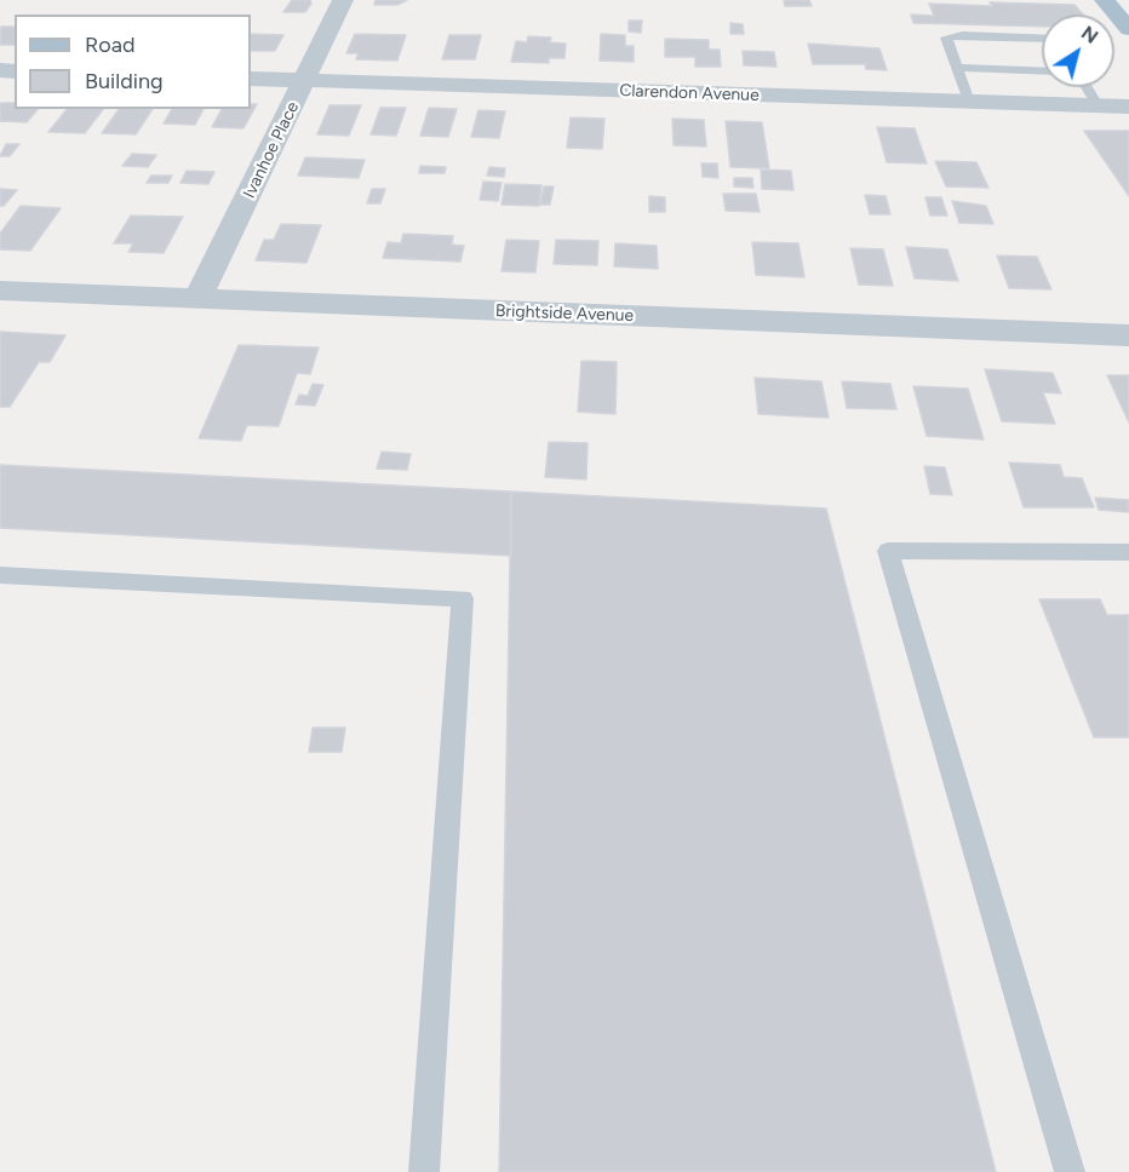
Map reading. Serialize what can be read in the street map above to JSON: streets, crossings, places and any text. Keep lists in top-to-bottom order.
{
  "streets": {
    "street": ["Clarendon Avenue", "Ivanhoe Place", "Brightside Avenue"]
  },
  "crossings": [
    ["Clarendon Avenue", "Ivanhoe Place"],
    ["Ivanhoe Place", "Brightside Avenue"]
  ],
  "legend": ["Road", "Building"],
  "north": "top right"
}
